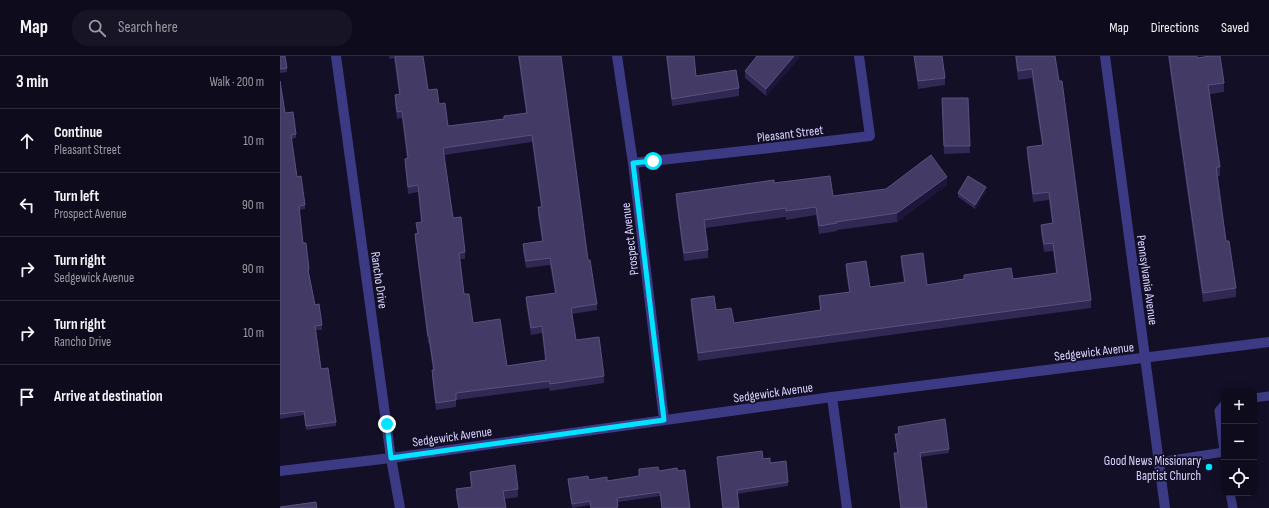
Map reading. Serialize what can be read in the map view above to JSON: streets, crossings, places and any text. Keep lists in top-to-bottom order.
{
  "streets": {
    "street": [
      "Pleasant Street",
      "Prospect Avenue",
      "Rancho Drive",
      "Pennsylvania Avenue",
      "Sedgewick Avenue"
    ]
  },
  "crossings": [
    ["Pleasant Street", "Prospect Avenue"],
    ["Prospect Avenue", "Sedgewick Avenue"],
    ["Rancho Drive", "Sedgewick Avenue"],
    ["Pennsylvania Avenue", "Sedgewick Avenue"]
  ],
  "places": ["Good News Missionary Baptist Church"],
  "page": {
    "header": "Map",
    "search": "Search here",
    "nav": ["Map", "Directions", "Saved"],
    "heading": ["3 min", "Walk · 200 m"],
    "list": [
      ["Continue", "Pleasant Street", "10 m"],
      ["Turn left", "Prospect Avenue", "90 m"],
      ["Turn right", "Sedgewick Avenue", "90 m"],
      ["Turn right", "Rancho Drive", "10 m"],
      "Arrive at destination"
    ],
    "map_buttons": ["+", "−"]
  }
}
